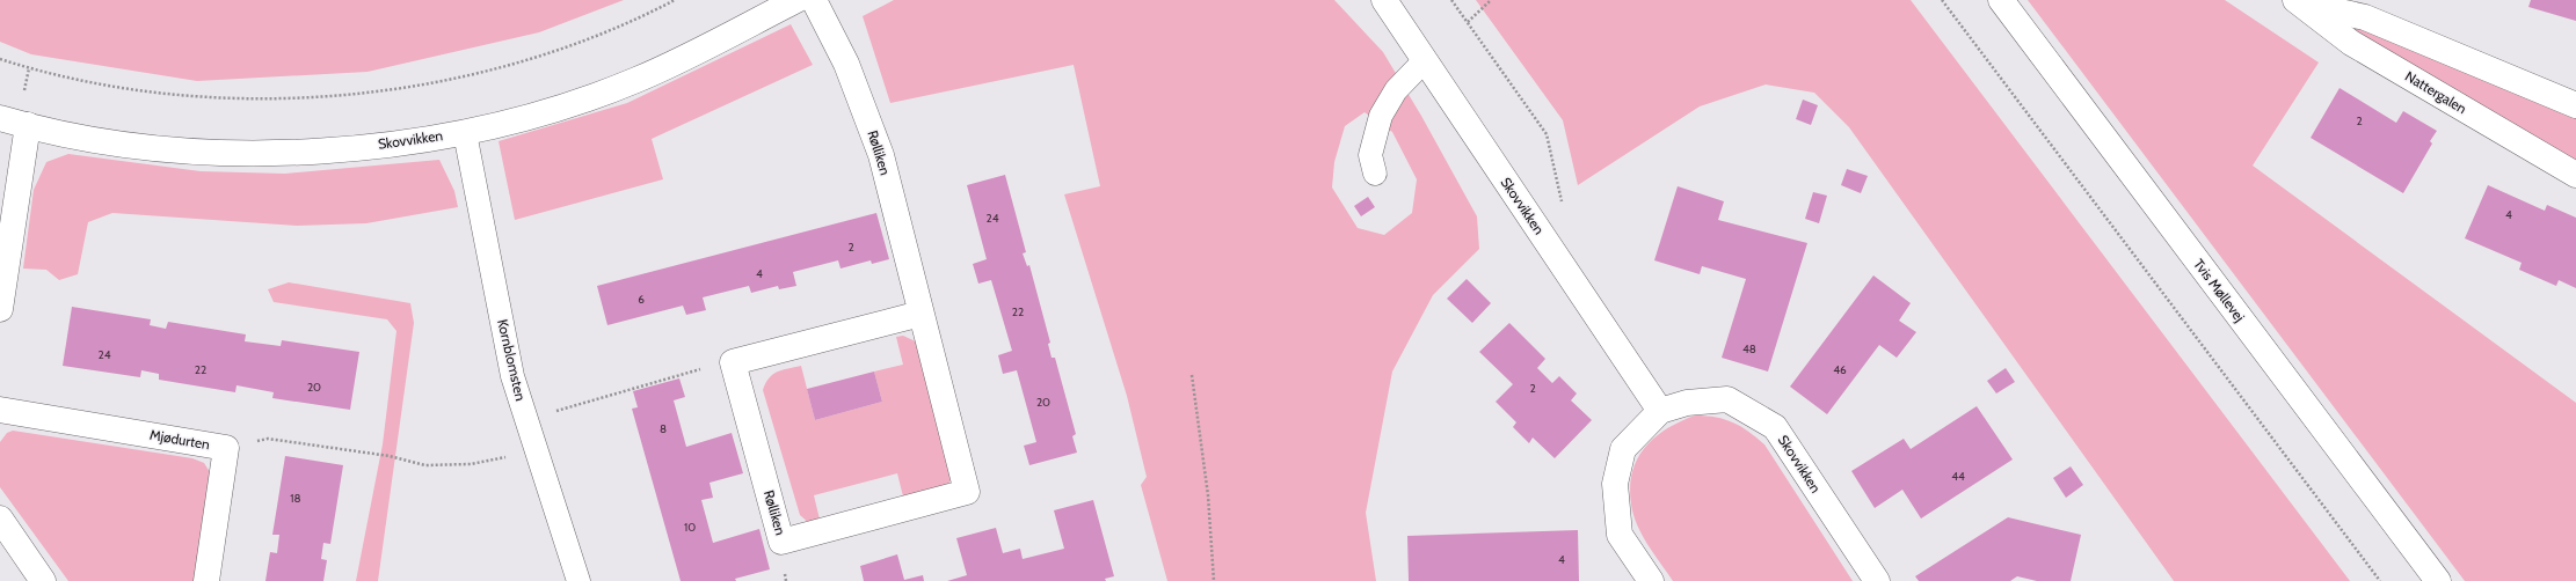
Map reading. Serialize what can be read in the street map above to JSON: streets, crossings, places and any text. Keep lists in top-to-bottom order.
{
  "streets": {
    "street": [
      "Nattergalen",
      "Skovvikken",
      "Rølliken",
      "Tvis Møllevej",
      "Mjødurten"
    ],
    "lane": ["Kornblomsten"]
  },
  "crossings": [
    ["Skovvikken", "Kornblomsten"]
  ],
  "house_numbers": [
    "2",
    "4",
    "24",
    "2",
    "4",
    "6",
    "22",
    "48",
    "24",
    "22",
    "46",
    "20",
    "2",
    "20",
    "8",
    "44",
    "18",
    "10",
    "4"
  ]
}
